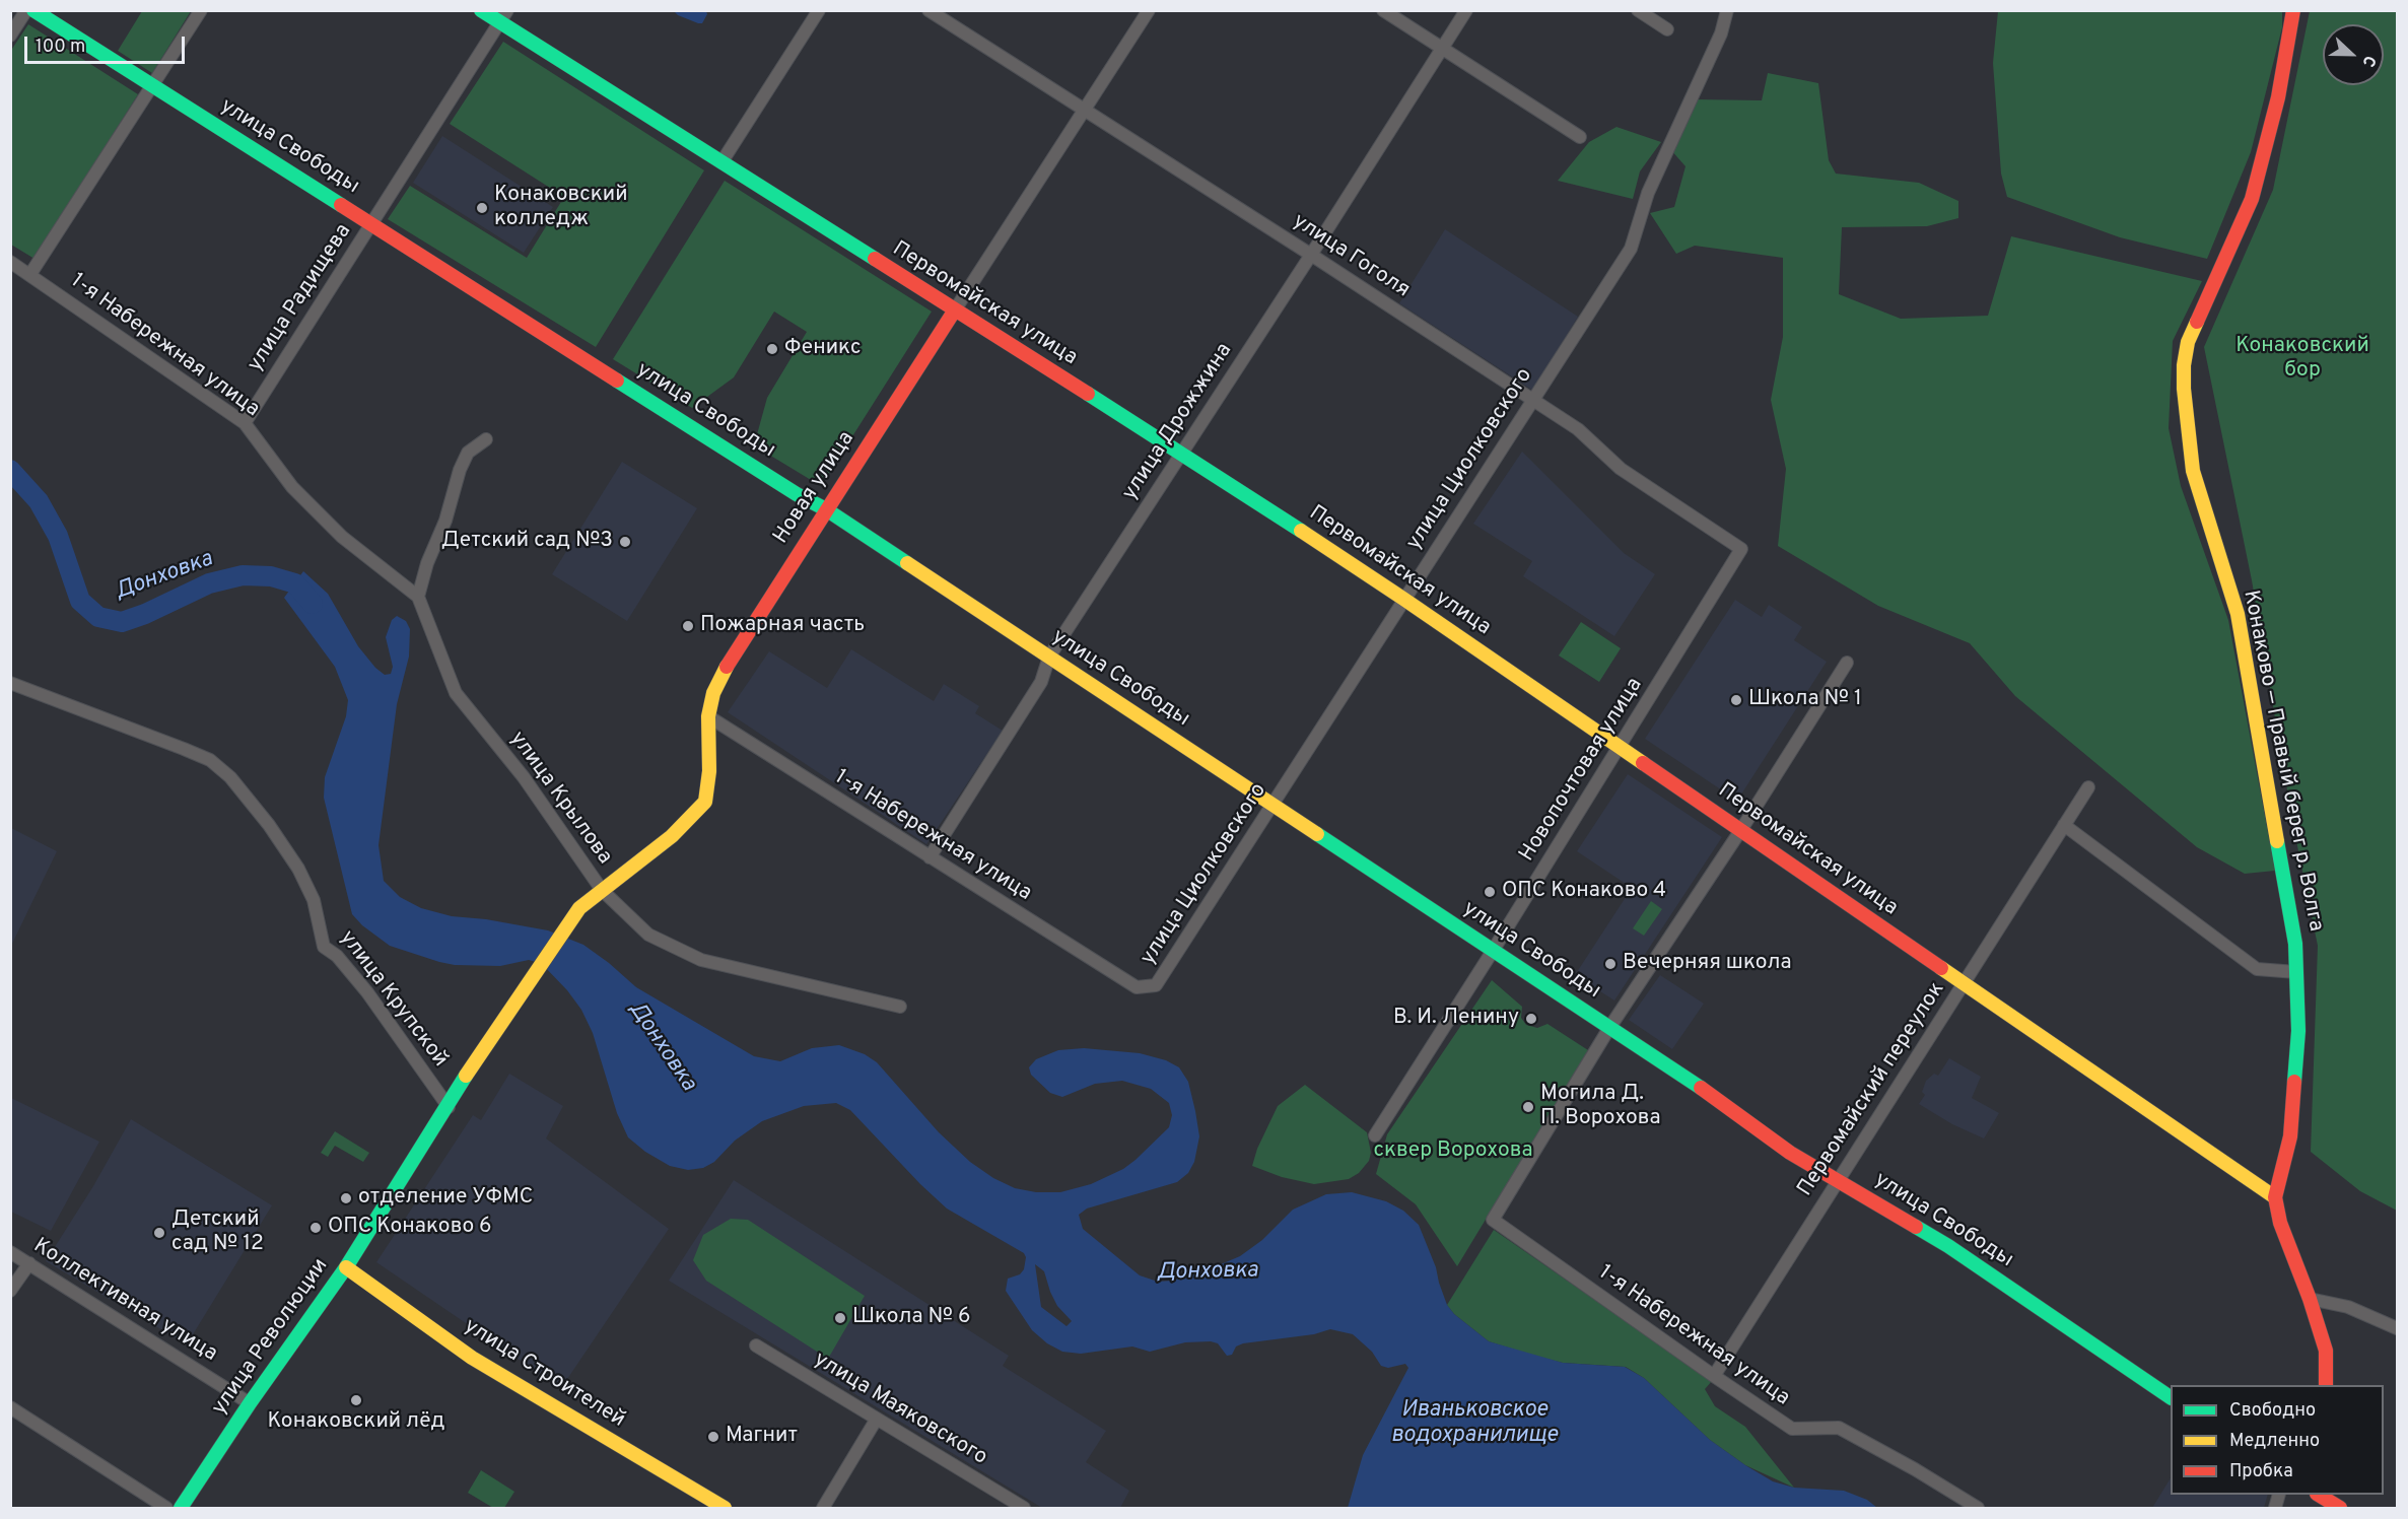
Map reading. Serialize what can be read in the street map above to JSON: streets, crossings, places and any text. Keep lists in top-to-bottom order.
{
  "streets": {
    "street": [
      "улица Свободы",
      "улица Гоголя",
      "улица Радищева",
      "Первомайская улица",
      "1-я Набережная улица",
      "улица Дрожжина",
      "улица Циолковского",
      "Новая улица",
      "Конаково — Правый берег р. Волга",
      "Новопочтовая улица",
      "улица Крылова",
      "улица Крупской",
      "Первомайский переулок",
      "Коллективная улица",
      "улица Революции",
      "улица Строителей",
      "улица Маяковского"
    ]
  },
  "crossings": [
    ["улица Свободы", "улица Радищева"],
    ["улица Свободы", "1-я Набережная улица"],
    ["улица Свободы", "улица Дрожжина"],
    ["улица Свободы", "улица Циолковского"],
    ["улица Свободы", "Новая улица"],
    ["улица Свободы", "Новопочтовая улица"],
    ["улица Свободы", "Первомайский переулок"],
    ["улица Гоголя", "улица Дрожжина"],
    ["улица Гоголя", "улица Циолковского"],
    ["улица Гоголя", "Новая улица"],
    ["улица Гоголя", "Новопочтовая улица"],
    ["улица Радищева", "Первомайская улица"],
    ["улица Радищева", "1-я Набережная улица"],
    ["Первомайская улица", "улица Дрожжина"],
    ["Первомайская улица", "улица Циолковского"],
    ["Первомайская улица", "Новая улица"],
    ["Первомайская улица", "Конаково — Правый берег р. Волга"],
    ["Первомайская улица", "Новопочтовая улица"],
    ["Первомайская улица", "Первомайский переулок"],
    ["1-я Набережная улица", "улица Дрожжина"],
    ["1-я Набережная улица", "улица Циолковского"],
    ["1-я Набережная улица", "Новая улица"],
    ["1-я Набережная улица", "улица Крылова"],
    ["1-я Набережная улица", "Первомайский переулок"],
    ["Новая улица", "улица Крылова"],
    ["Новая улица", "улица Революции"],
    ["улица Крупской", "улица Революции"],
    ["Коллективная улица", "улица Революции"],
    ["улица Революции", "улица Строителей"]
  ],
  "water": ["Донховка", "Иваньковское водохранилище"],
  "parks": ["Конаковский бор", "сквер Ворохова"],
  "places": [
    "Конаковский колледж",
    "Феникс",
    "Детский сад №3",
    "Пожарная часть",
    "Школа № 1",
    "ОПС Конаково 4",
    "Вечерняя школа",
    "В. И. Ленину",
    "Могила Д. П. Ворохова",
    "отделение УФМС",
    "ОПС Конаково 6",
    "Детский сад № 12",
    "Школа № 6",
    "Конаковский лёд",
    "Магнит"
  ],
  "legend": ["Свободно", "Медленно", "Пробка"],
  "scale_bar": "100 m",
  "north": "right"
}
